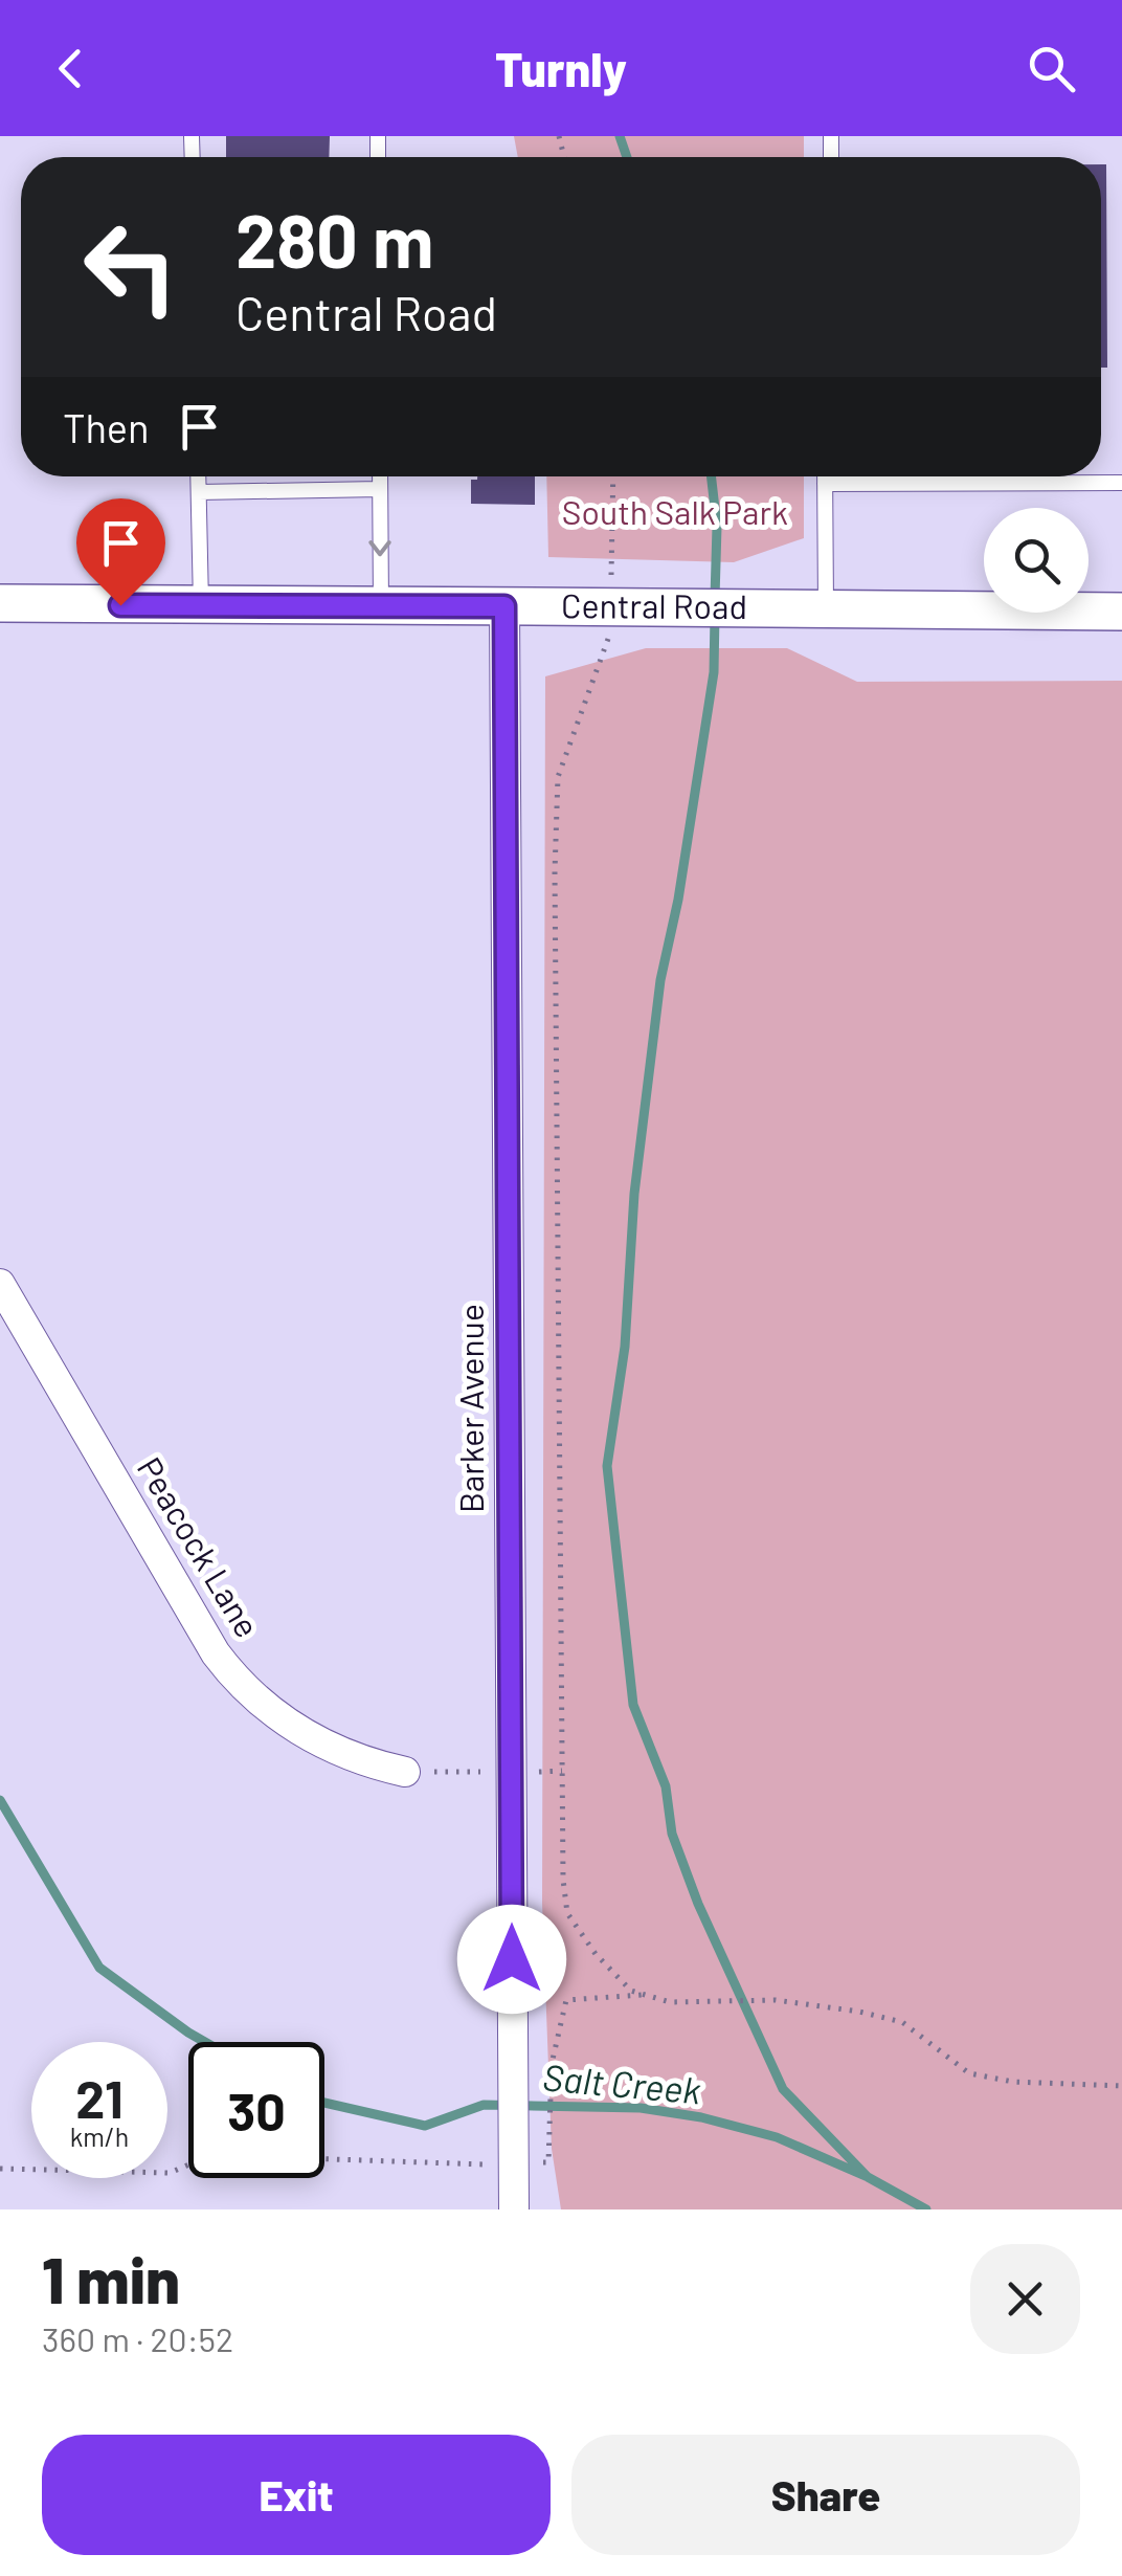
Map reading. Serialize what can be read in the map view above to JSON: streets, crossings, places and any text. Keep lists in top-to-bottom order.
{
  "streets": {
    "street": ["Central Road", "Barker Avenue", "Peacock Lane"]
  },
  "crossings": [
    ["Central Road", "Barker Avenue"]
  ],
  "water": ["Salt Creek"],
  "parks": ["South Salk Park"],
  "page": {
    "header": "Turnly",
    "turn": ["280 m", "Central Road"],
    "then": "Then",
    "speed": "21 km/h",
    "limit": "30",
    "heading": ["1 min", "360 m · 20:52"],
    "buttons": ["Exit", "Share"]
  }
}
